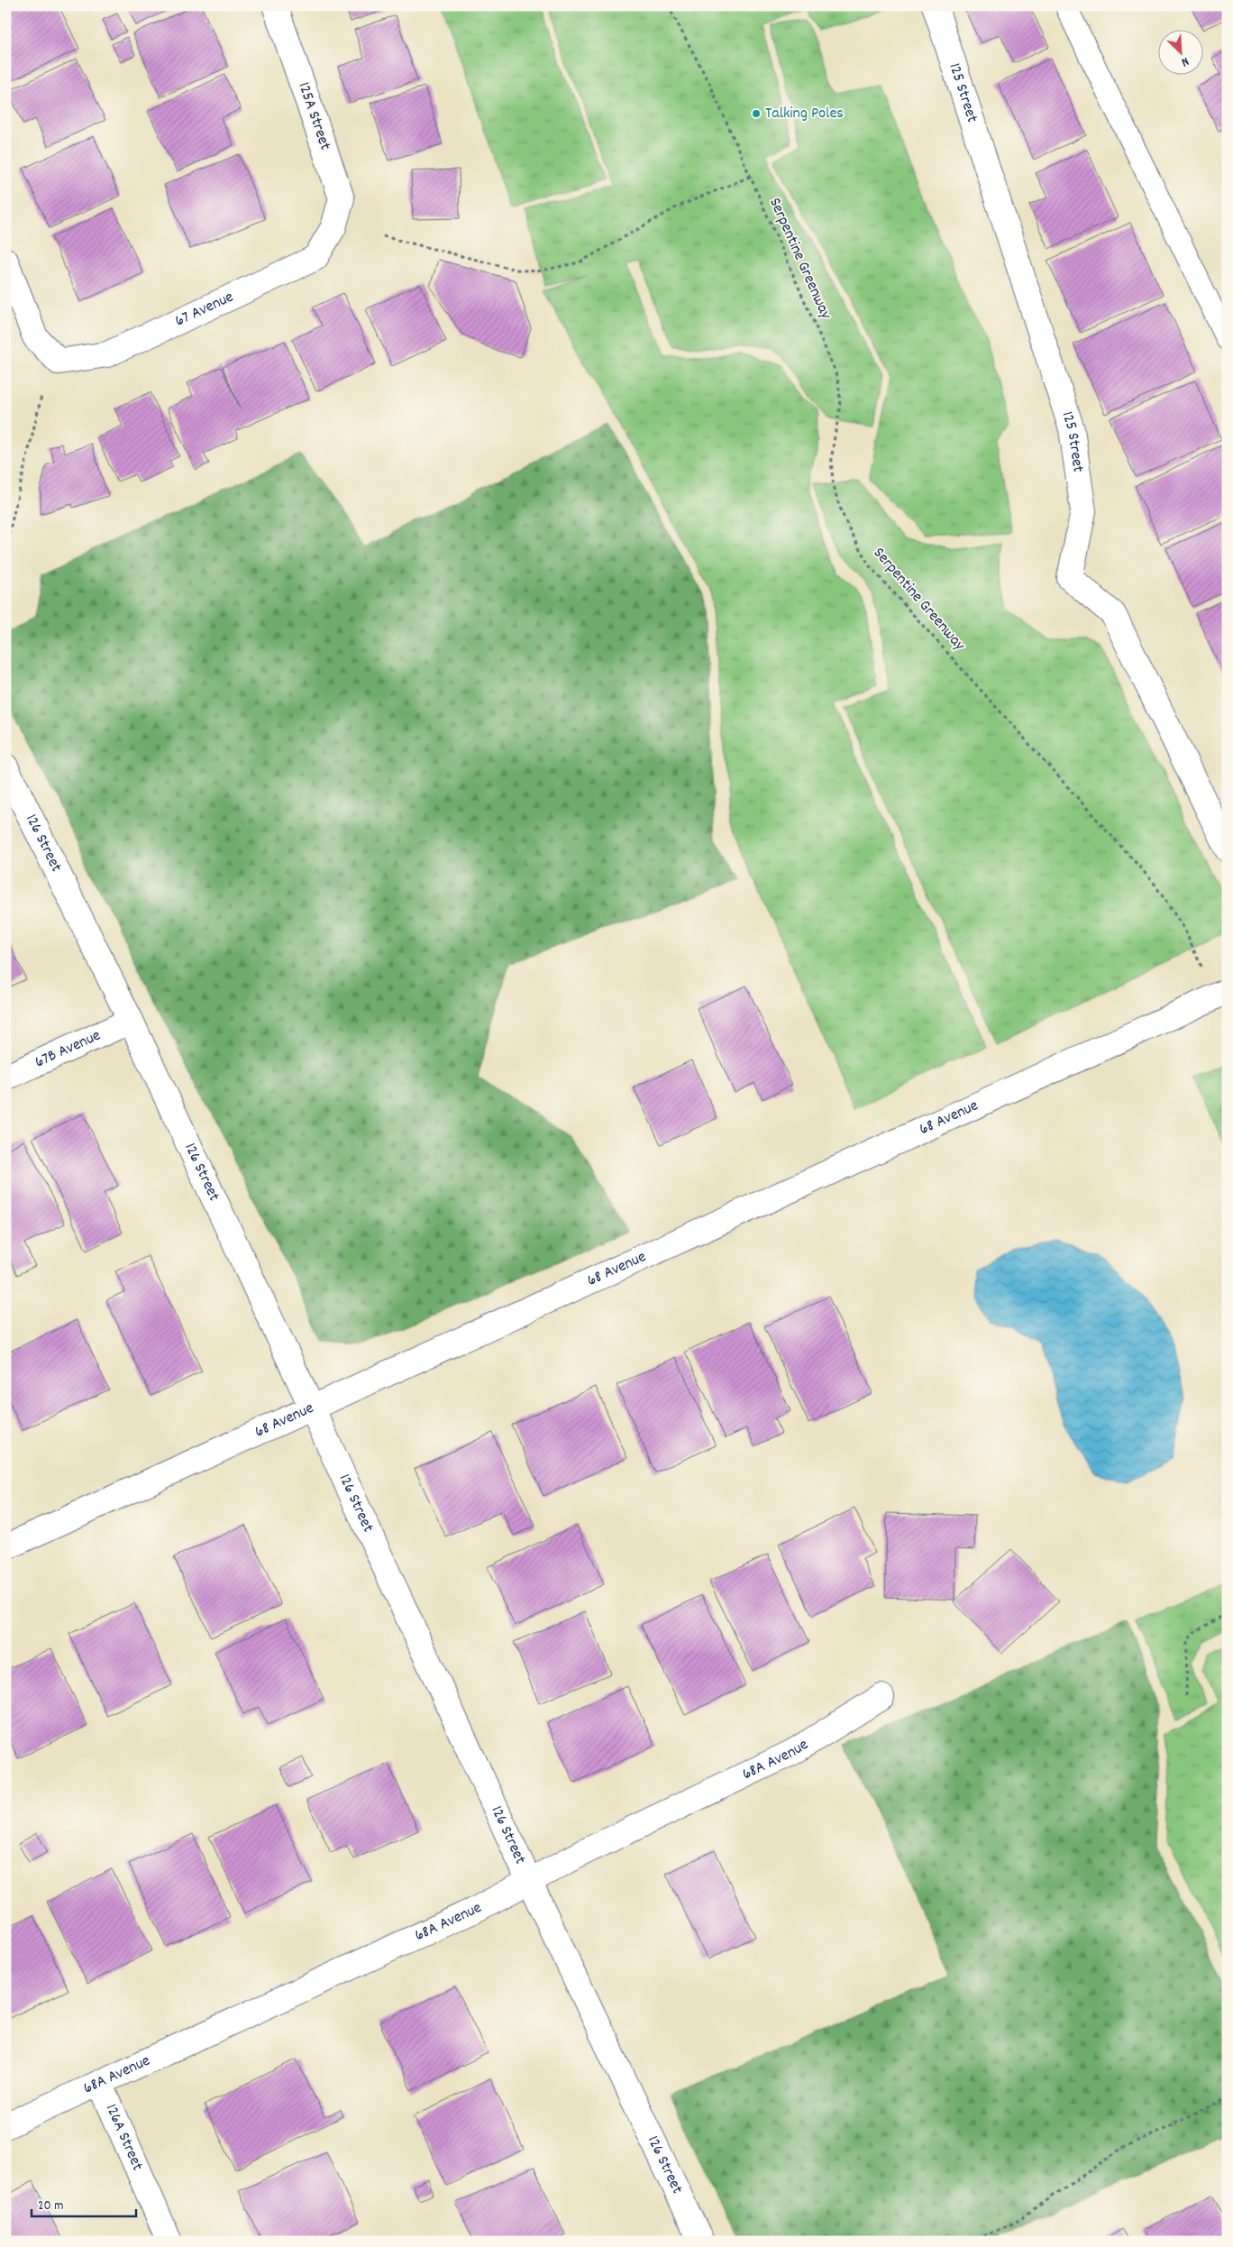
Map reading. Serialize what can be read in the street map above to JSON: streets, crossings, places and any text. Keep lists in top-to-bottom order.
{
  "streets": {
    "street": [
      "125 Street",
      "125A Street",
      "67 Avenue",
      "126 Street",
      "67B Avenue",
      "68 Avenue",
      "68A Avenue",
      "126A Street"
    ],
    "path": ["Serpentine Greenway"]
  },
  "crossings": [
    ["125A Street", "67 Avenue"],
    ["126 Street", "67B Avenue"],
    ["126 Street", "68 Avenue"],
    ["126 Street", "68A Avenue"],
    ["68A Avenue", "126A Street"]
  ],
  "places": ["Talking Poles"],
  "scale_bar": "20 m",
  "north": "bottom right"
}
